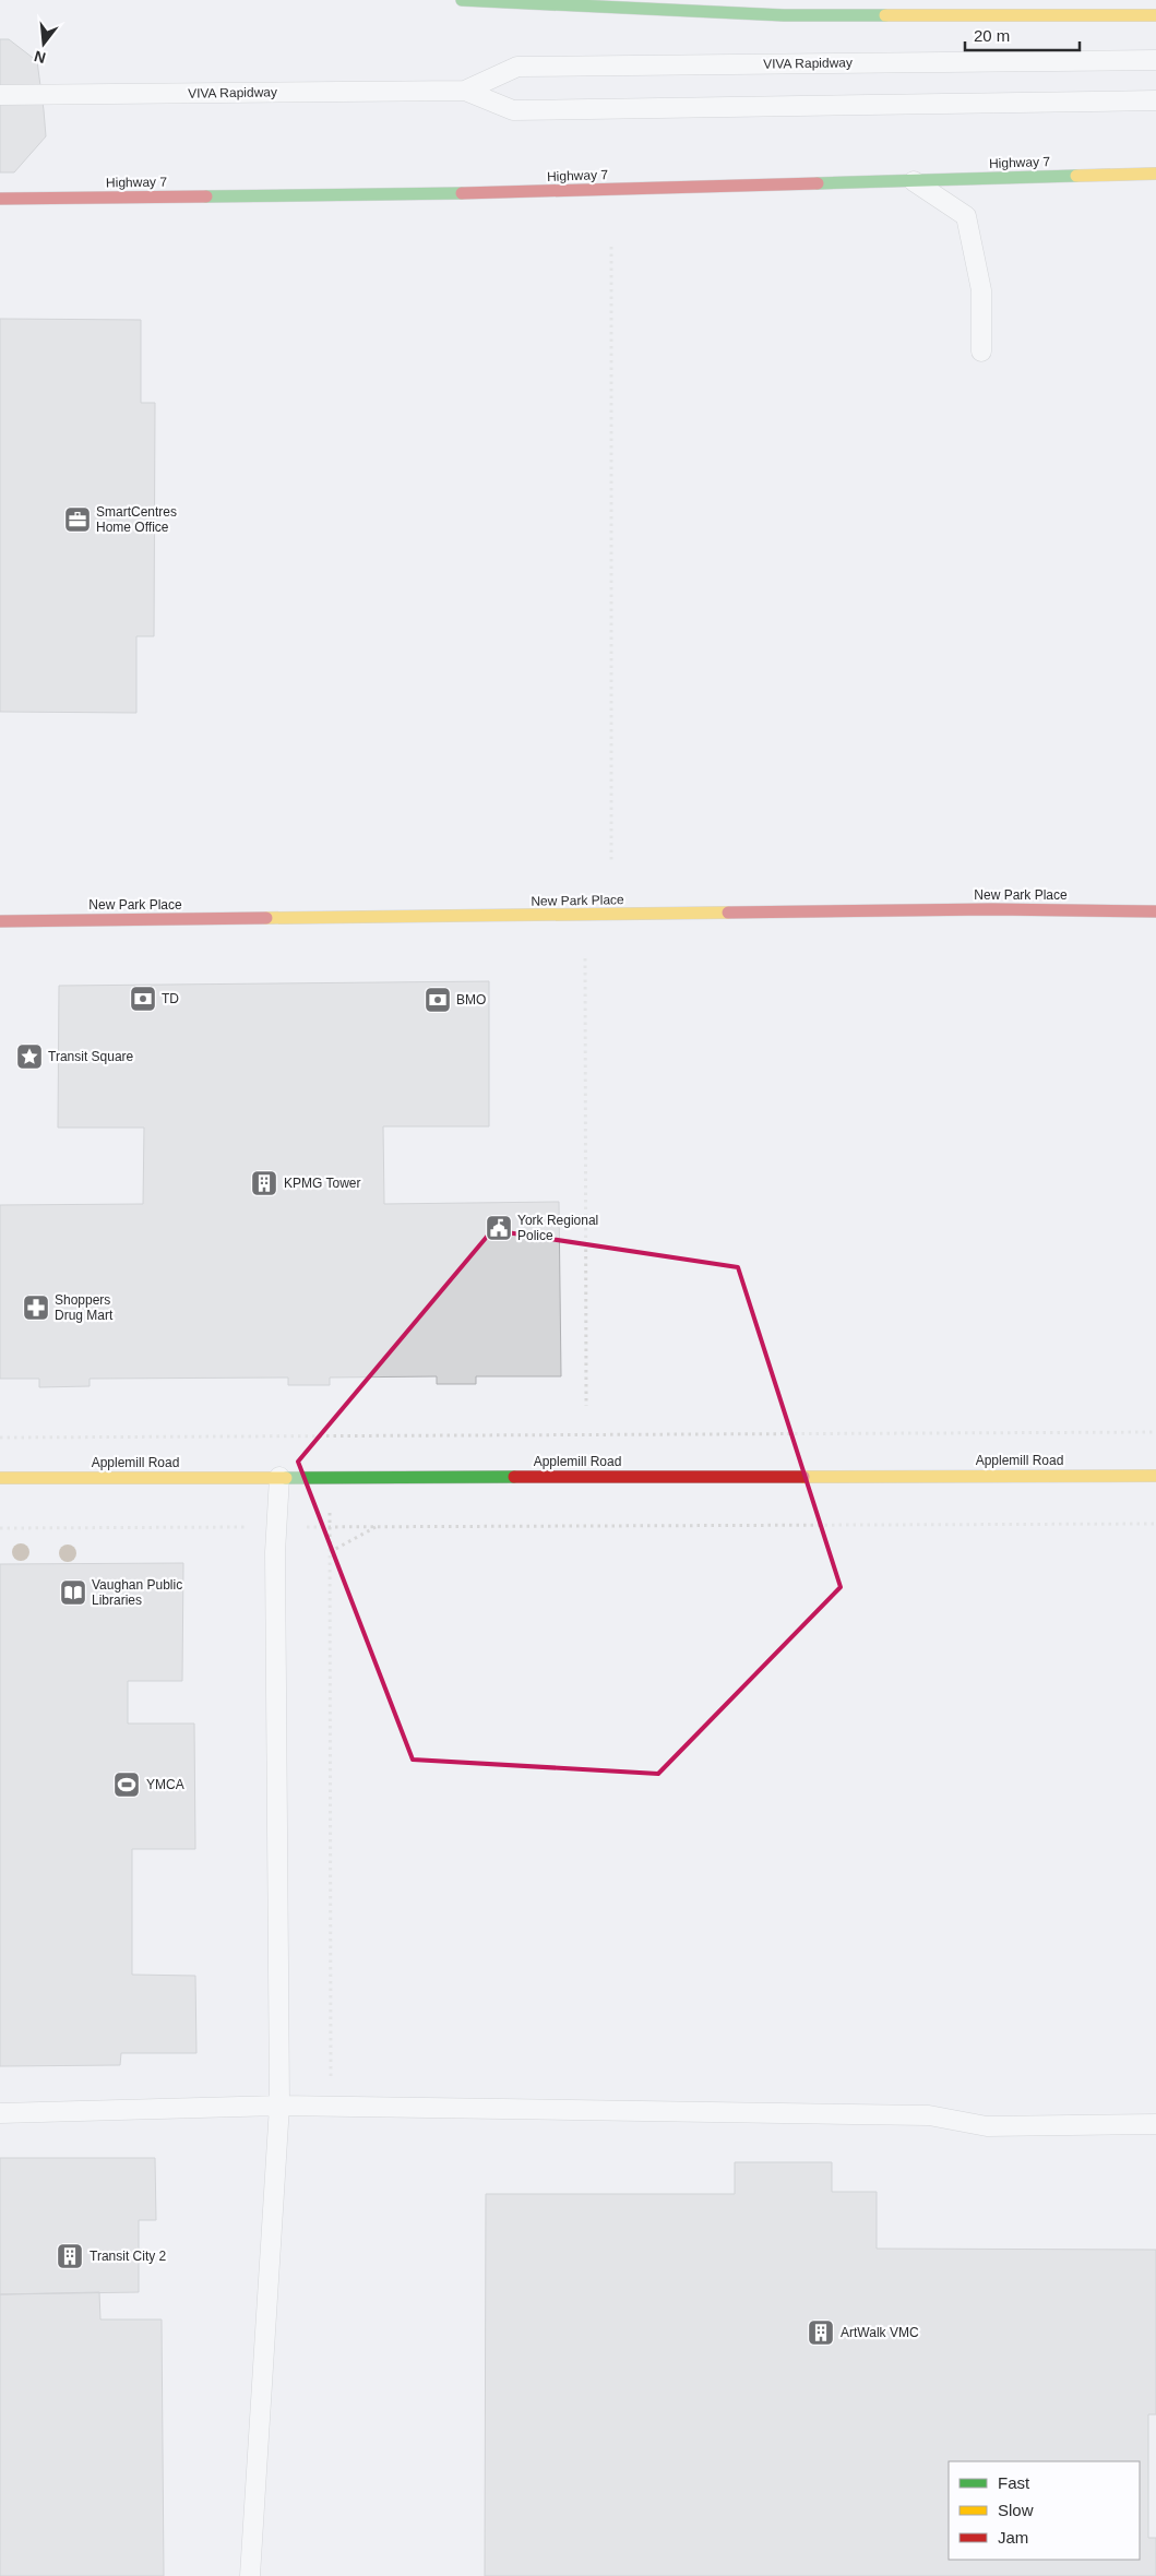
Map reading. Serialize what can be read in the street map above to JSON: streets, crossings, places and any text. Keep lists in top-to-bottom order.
{
  "streets": {
    "street": ["Highway 7", "New Park Place", "Applemill Road"],
    "lane": ["VIVA Rapidway"]
  },
  "places": {
    "office": ["SmartCentres Home Office"],
    "bank": ["TD", "BMO"],
    "place": ["Transit Square"],
    "building": ["KPMG Tower", "Transit City 2", "ArtWalk VMC"],
    "public building": ["York Regional Police"],
    "pharmacy": ["Shoppers Drug Mart"],
    "library": ["Vaughan Public Libraries"],
    "sports": ["YMCA"]
  },
  "legend": ["Fast", "Slow", "Jam"],
  "scale_bar": "20 m",
  "north": "bottom"
}
